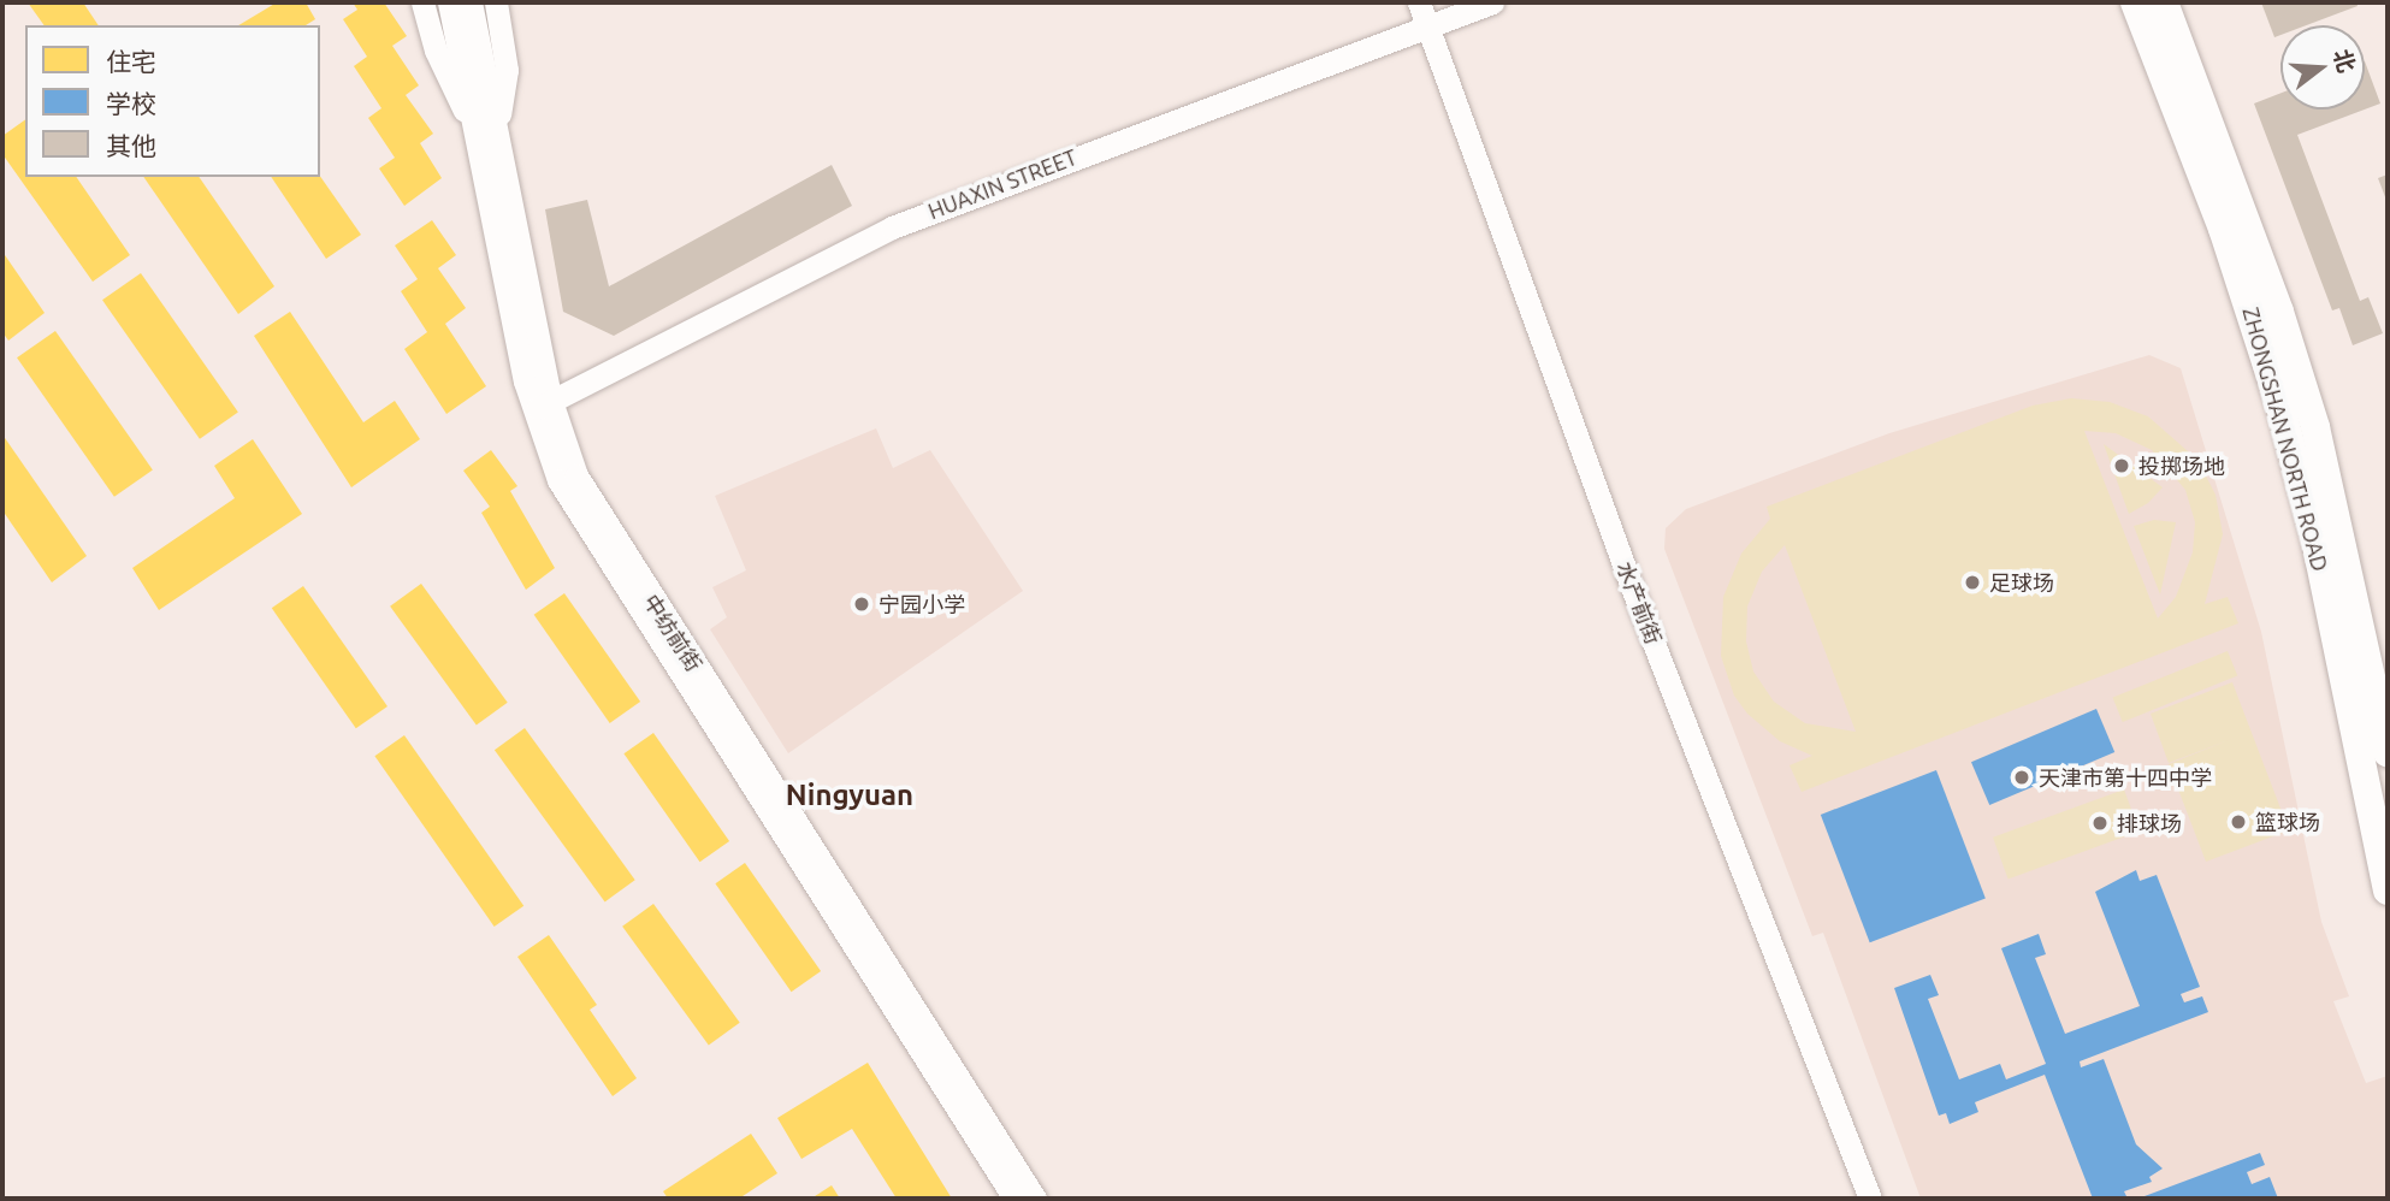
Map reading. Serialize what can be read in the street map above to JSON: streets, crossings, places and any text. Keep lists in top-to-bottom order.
{
  "streets": {
    "main road": ["ZHONGSHAN NORTH ROAD"],
    "street": ["HUAXIN STREET", "水产前街", "中纺前街"]
  },
  "crossings": [
    ["HUAXIN STREET", "水产前街"],
    ["HUAXIN STREET", "中纺前街"]
  ],
  "districts": ["Ningyuan"],
  "places": [
    "投掷场地",
    "足球场",
    "宁园小学",
    "天津市第十四中学",
    "篮球场",
    "排球场"
  ],
  "legend": ["住宅", "学校", "其他"],
  "north": "right"
}
